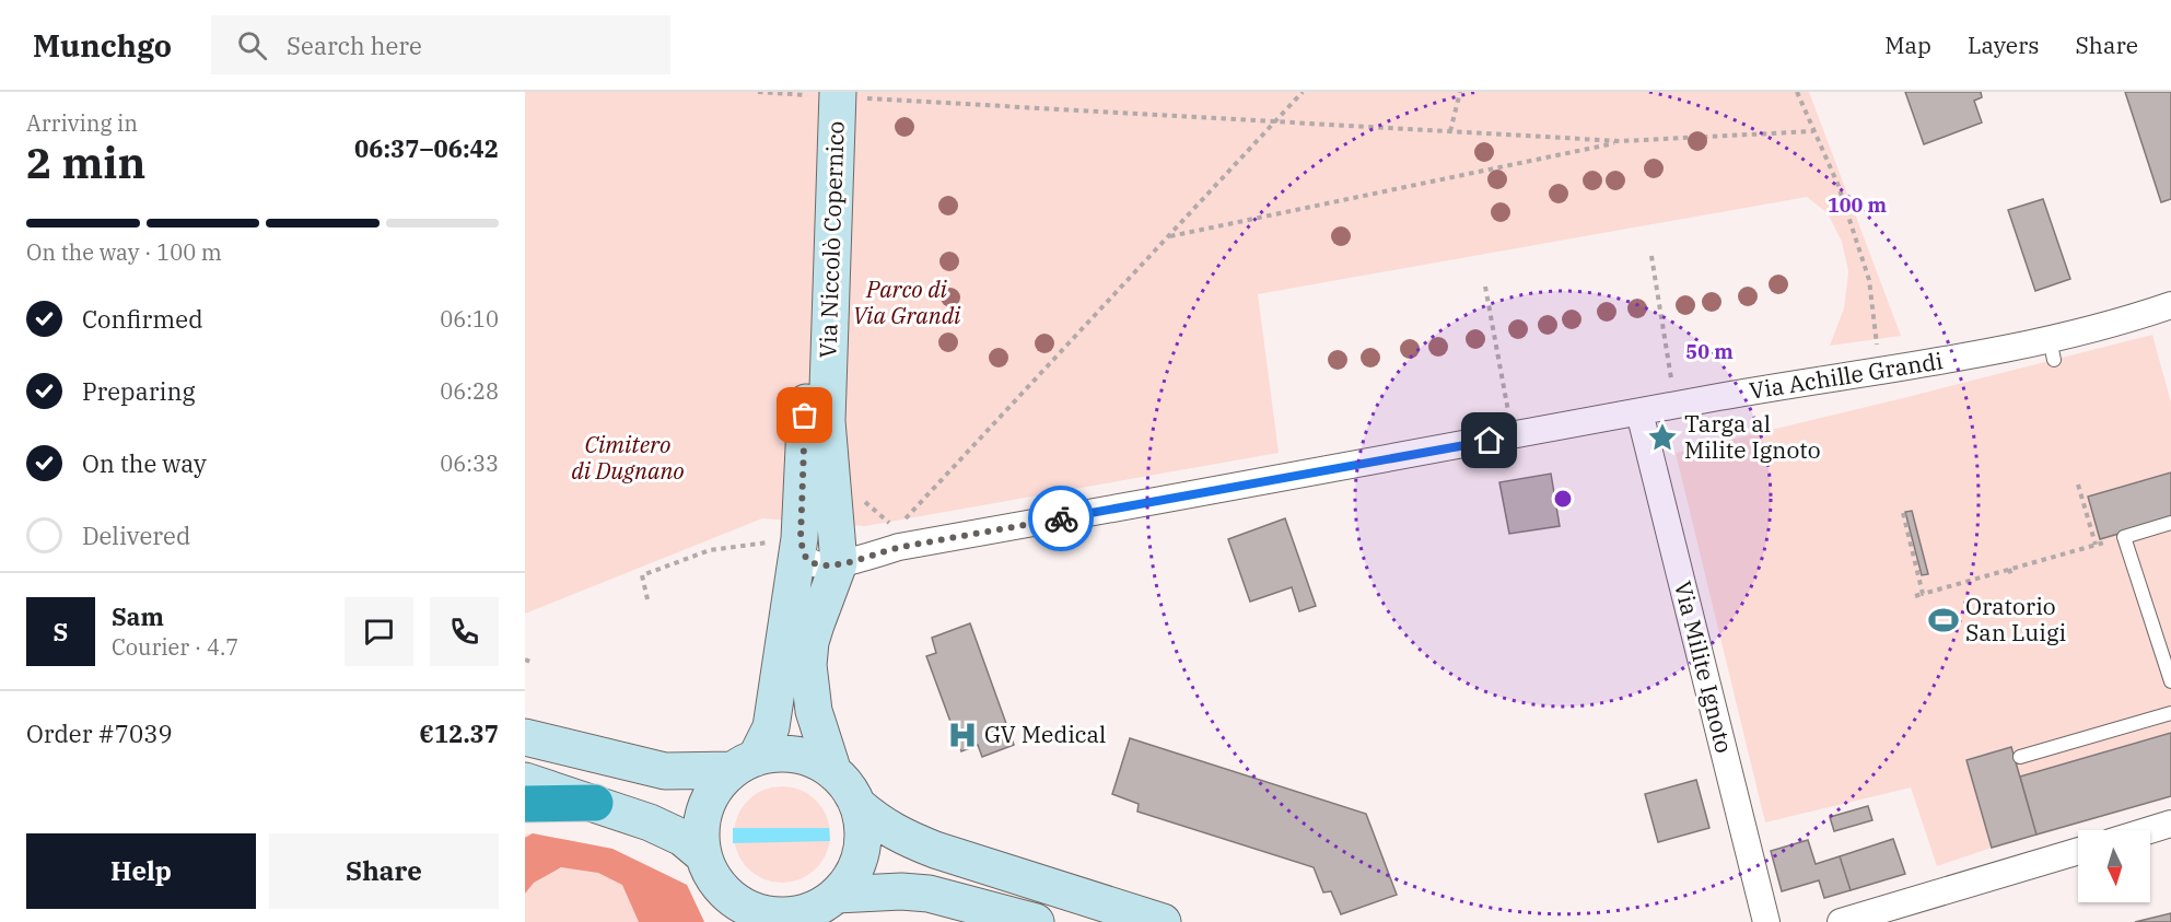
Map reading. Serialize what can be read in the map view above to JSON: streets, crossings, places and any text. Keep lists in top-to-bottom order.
{
  "streets": {
    "main road": ["Via Niccolò Copernico"],
    "street": ["Via Achille Grandi", "Via Milite Ignoto"]
  },
  "crossings": [
    ["Via Niccolò Copernico", "Via Achille Grandi"],
    ["Via Achille Grandi", "Via Milite Ignoto"]
  ],
  "parks": ["Parco di Via Grandi", "Cimitero di Dugnano"],
  "places": {
    "place": ["Targa al Milite Ignoto"],
    "sports": ["Oratorio San Luigi"],
    "hospital": ["GV Medical"]
  },
  "north": "bottom",
  "page": {
    "header": "Munchgo",
    "search": "Search here",
    "nav": ["Map", "Layers", "Share"],
    "heading": ["2 min", "Arriving in", "06:37–06:42"],
    "panel": [
      "Sam",
      "Courier · 4.7",
      "Order #7039",
      "€12.37"
    ],
    "bar": "On the way · 100 m",
    "list": [
      ["Confirmed", "06:10"],
      ["Preparing", "06:28"],
      ["On the way", "06:33"],
      "Delivered"
    ],
    "round": "S",
    "buttons": ["Help", "Share"]
  },
  "rings": ["100 m", "50 m"]
}
